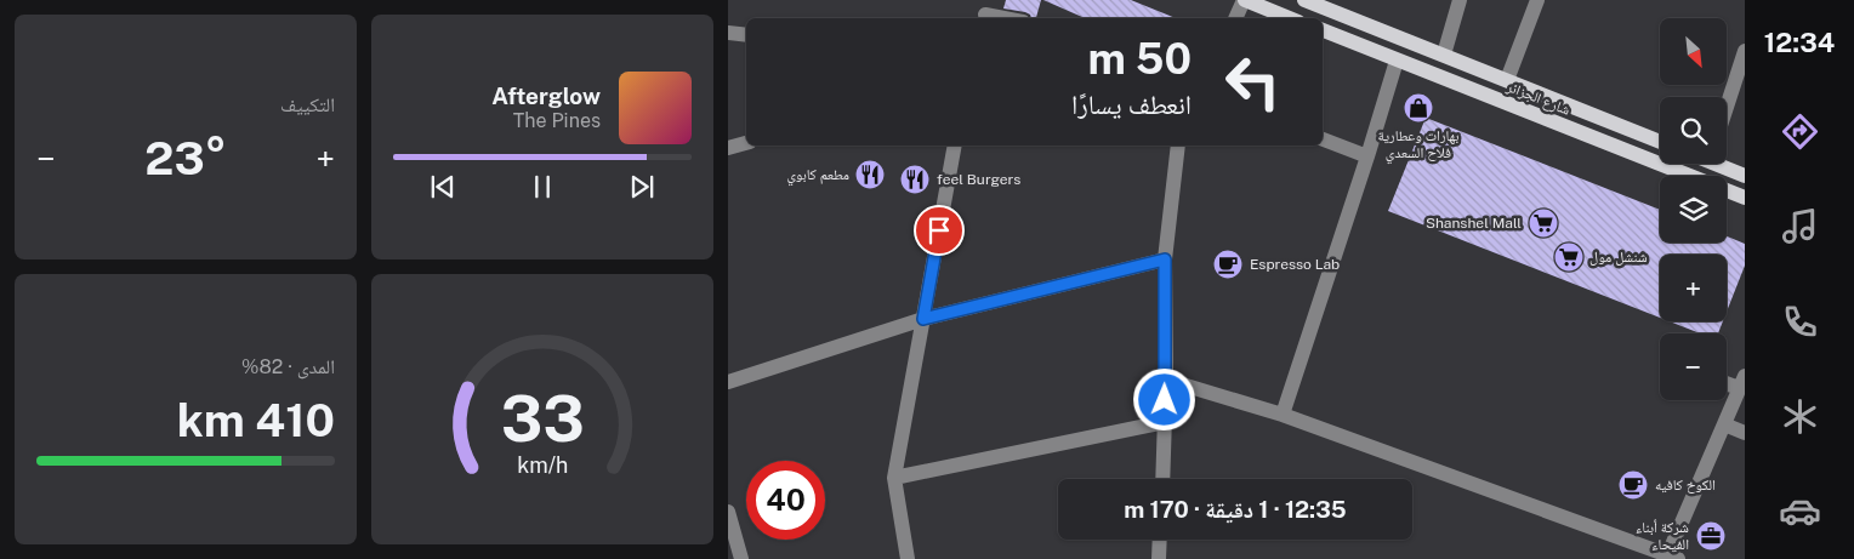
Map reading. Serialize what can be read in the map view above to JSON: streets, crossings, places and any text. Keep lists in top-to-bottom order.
{
  "streets": {
    "main road": ["شارع الجزائر"]
  },
  "places": {
    "shop": ["بهارات وعطارية فلاح السعدي"],
    "restaurant": ["مطعم كابوي", "feel Burgers"],
    "supermarket": ["Shanshel Mall", "شنشل مول"],
    "cafe": ["Espresso Lab", "الكوخ كافيه"],
    "office": ["شركة أبناء الفيحاء"]
  },
  "north": "bottom right",
  "page": {
    "tabs": "12:34",
    "tile": [
      "التكييف",
      ["المدى · 82%", "410 km"]
    ],
    "map_buttons": ["+", "−"],
    "turn": ["50 m", "انعطف يسارًا"],
    "song": ["Afterglow", "The Pines"],
    "heat": ["−", "23°", "+"],
    "limit": "40",
    "trip": "12:35 · 1 دقيقة · 170 m",
    "gauge": ["33", "km/h"]
  }
}
